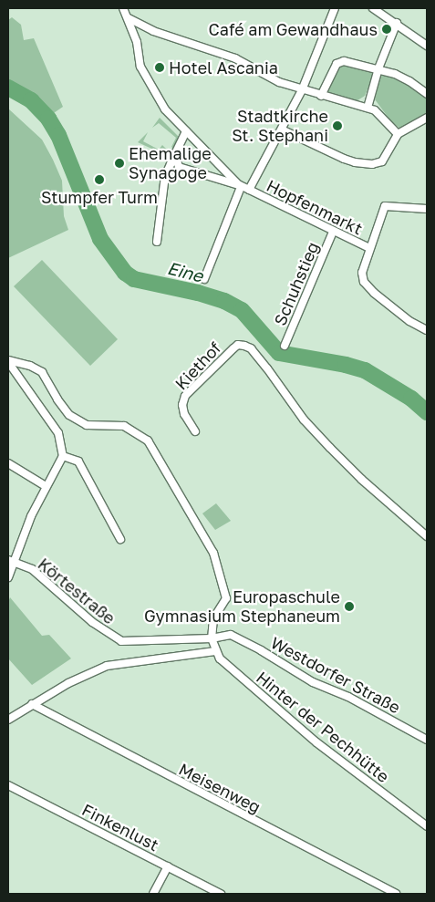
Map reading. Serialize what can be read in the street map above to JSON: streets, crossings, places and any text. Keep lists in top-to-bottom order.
{
  "streets": {
    "street": [
      "Hopfenmarkt",
      "Schuhstieg",
      "Kiethof",
      "Körtestraße",
      "Westdorfer Straße",
      "Hinter der Pechhütte",
      "Meisenweg",
      "Finkenlust"
    ]
  },
  "crossings": [
    ["Hopfenmarkt", "Schuhstieg"],
    ["Körtestraße", "Westdorfer Straße"],
    ["Körtestraße", "Hinter der Pechhütte"]
  ],
  "water": ["Eine"],
  "places": [
    "Café am Gewandhaus",
    "Hotel Ascania",
    "Stadtkirche St. Stephani",
    "Ehemalige Synagoge",
    "Stumpfer Turm",
    "Europaschule Gymnasium Stephaneum"
  ]
}
